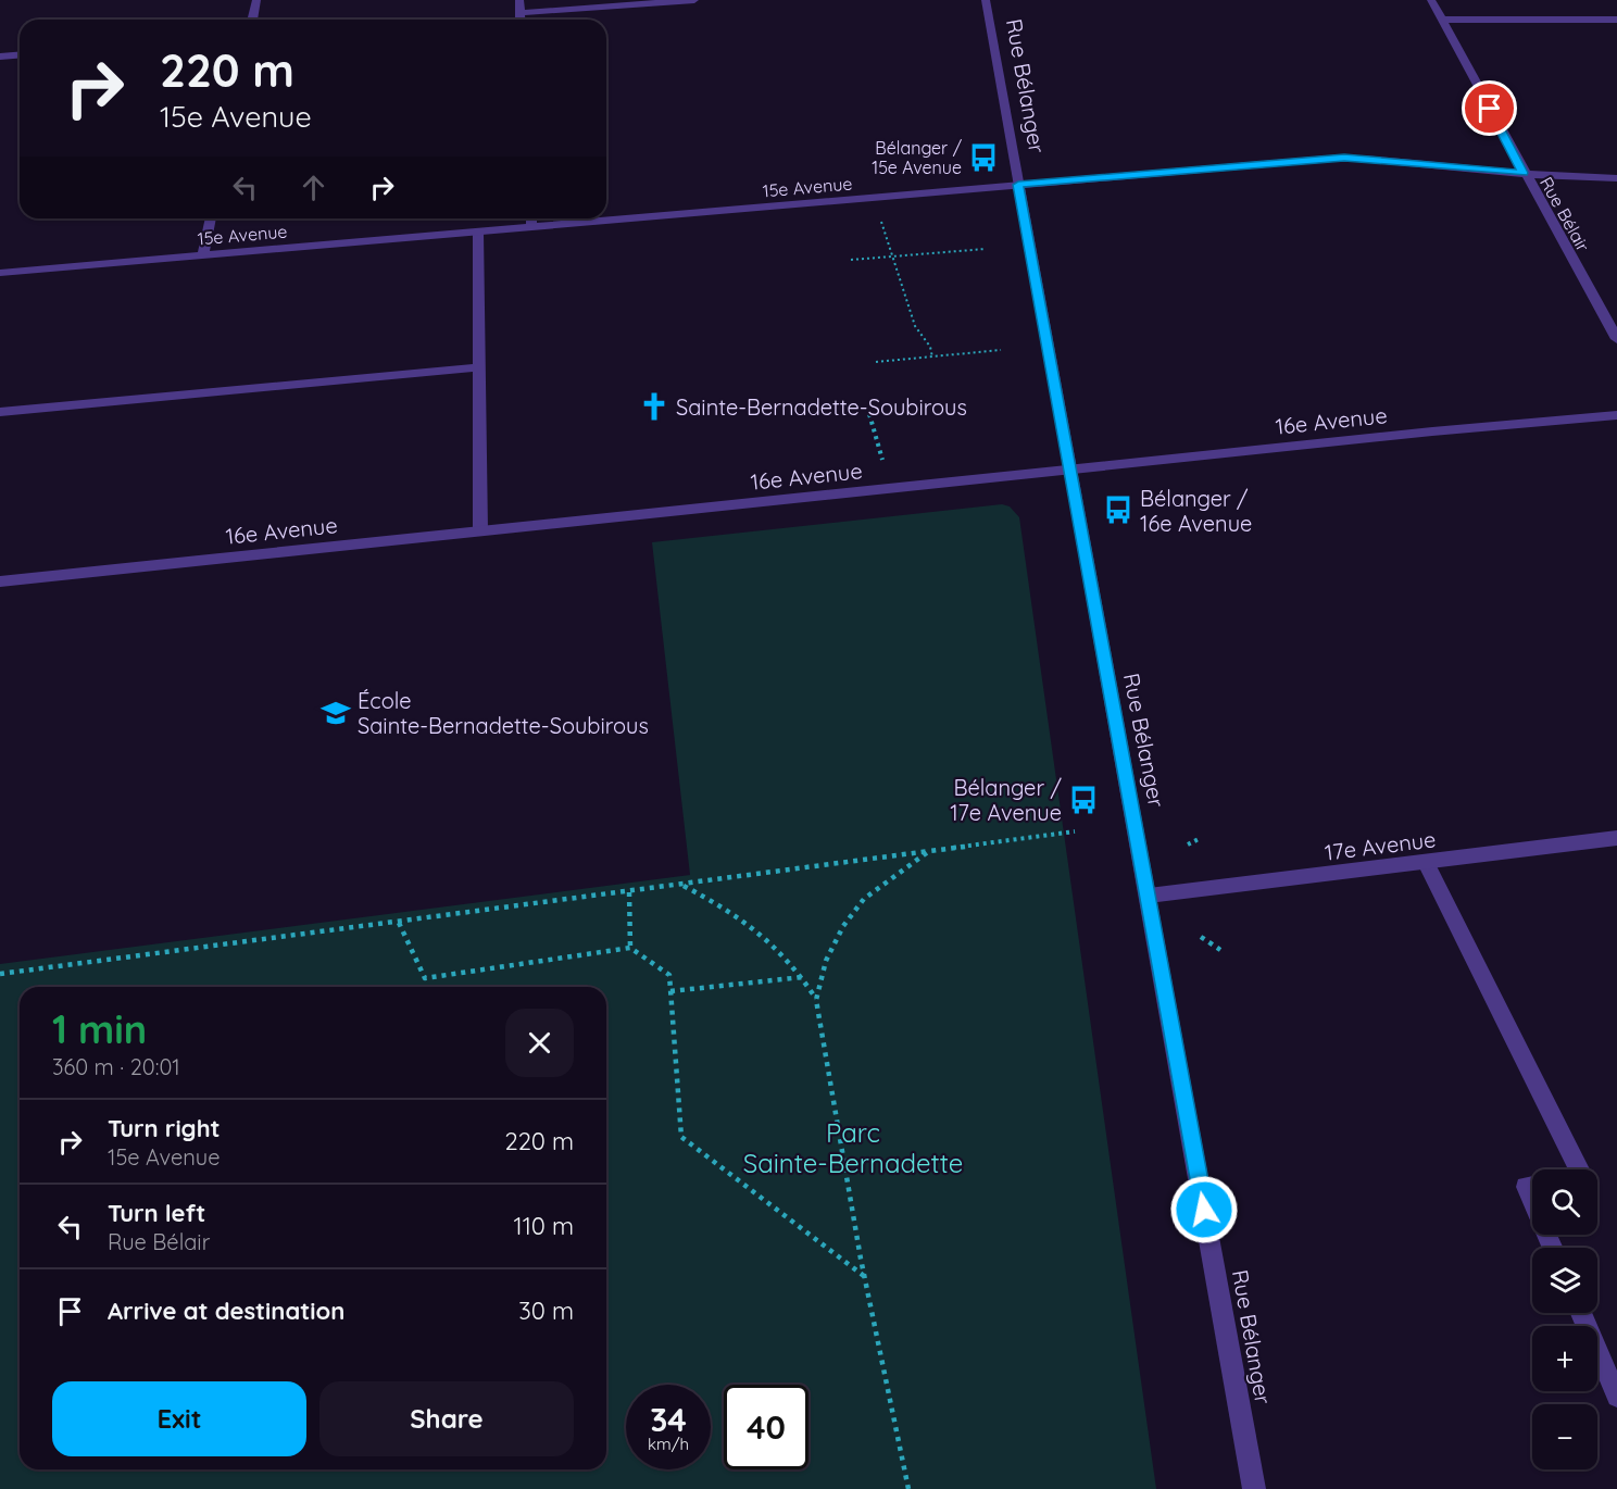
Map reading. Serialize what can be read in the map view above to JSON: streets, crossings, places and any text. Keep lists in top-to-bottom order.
{
  "streets": {
    "street": [
      "Rue Bélanger",
      "15e Avenue",
      "Rue Bélair",
      "16e Avenue",
      "17e Avenue"
    ]
  },
  "crossings": [
    ["Rue Bélanger", "15e Avenue"],
    ["Rue Bélanger", "16e Avenue"],
    ["Rue Bélanger", "17e Avenue"],
    ["15e Avenue", "Rue Bélair"]
  ],
  "parks": ["Parc Sainte-Bernadette"],
  "places": {
    "bus stop": ["Bélanger / 15e Avenue", "Bélanger / 16e Avenue", "Bélanger / 17e Avenue"],
    "church": ["Sainte-Bernadette-Soubirous"],
    "school or university": ["École Sainte-Bernadette-Soubirous"]
  },
  "page": {
    "turn": ["220 m", "15e Avenue"],
    "heading": ["1 min", "360 m · 20:01"],
    "list": [
      {
        "name": "Turn right",
        "note": "15e Avenue",
        "value": "220 m"
      },
      {
        "name": "Turn left",
        "note": "Rue Bélair",
        "value": "110 m"
      },
      {
        "name": "Arrive at destination",
        "value": "30 m"
      }
    ],
    "map_buttons": ["+", "−"],
    "buttons": ["Exit", "Share"],
    "speed": "34 km/h",
    "limit": "40"
  }
}
